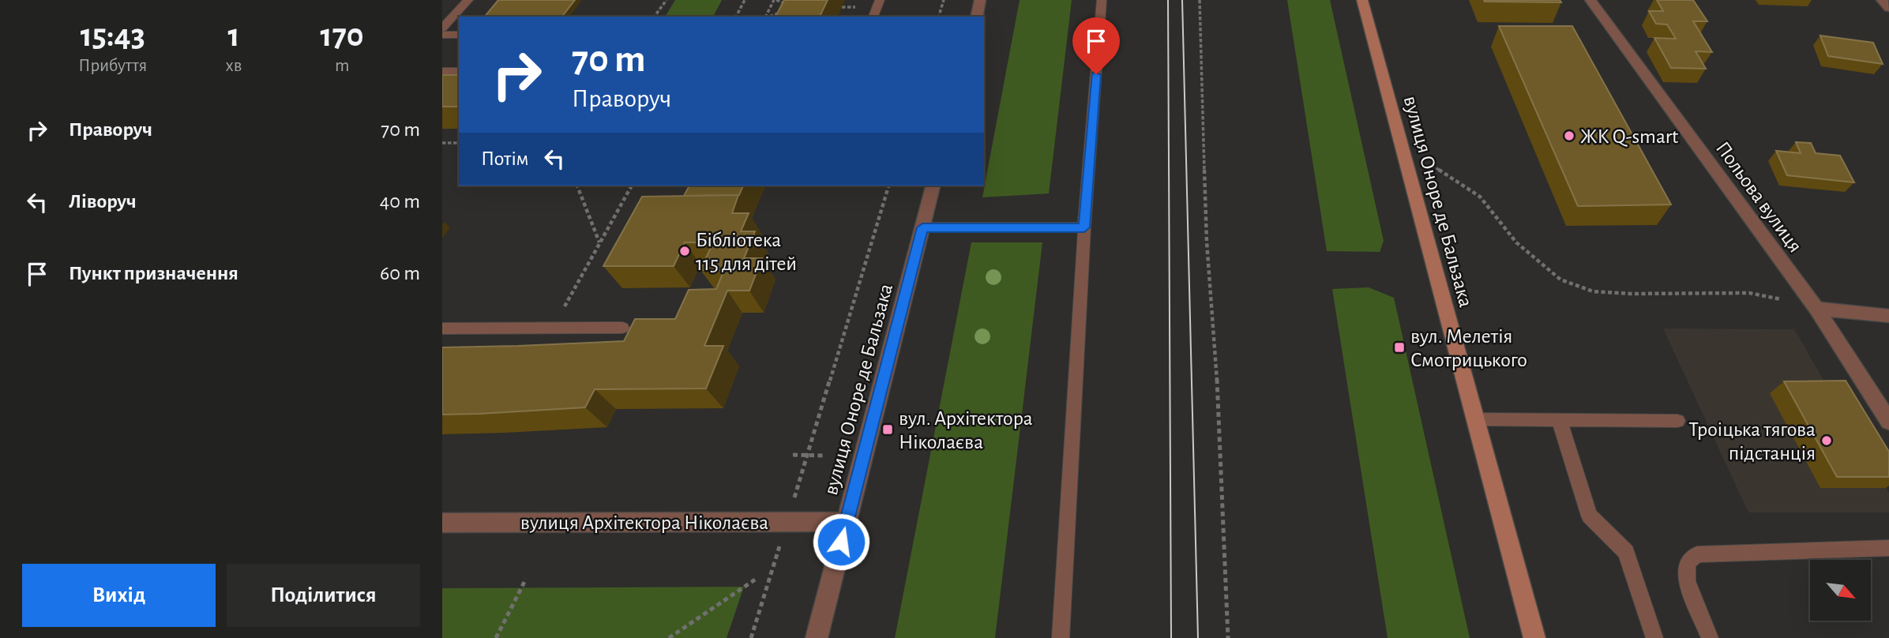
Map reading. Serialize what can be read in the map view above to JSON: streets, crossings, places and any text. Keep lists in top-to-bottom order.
{
  "streets": {
    "main road": ["вулиця Оноре де Бальзака"],
    "street": ["Польова вулиця", "вулиця Архітектора Ніколаєва"]
  },
  "crossings": [
    ["вулиця Оноре де Бальзака", "вулиця Архітектора Ніколаєва"]
  ],
  "places": {
    "other": ["ЖК Q-smart", "Бібліотека 115 для дітей", "Троiцька тягова пiдстанцiя"],
    "transit": ["вул. Мелетія Смотрицького", "вул. Архітектора Ніколаєва"]
  },
  "north": "bottom right",
  "page": {
    "eta": [
      "15:43",
      "Прибуття",
      "1",
      "хв",
      "170",
      "m"
    ],
    "turn": ["70 m", "Праворуч"],
    "list": [
      {
        "name": "Праворуч",
        "value": "70 m"
      },
      {
        "name": "Ліворуч",
        "value": "40 m"
      },
      {
        "name": "Пункт призначення",
        "value": "60 m"
      }
    ],
    "then": "Потім",
    "buttons": ["Вихід", "Поділитися"]
  }
}
